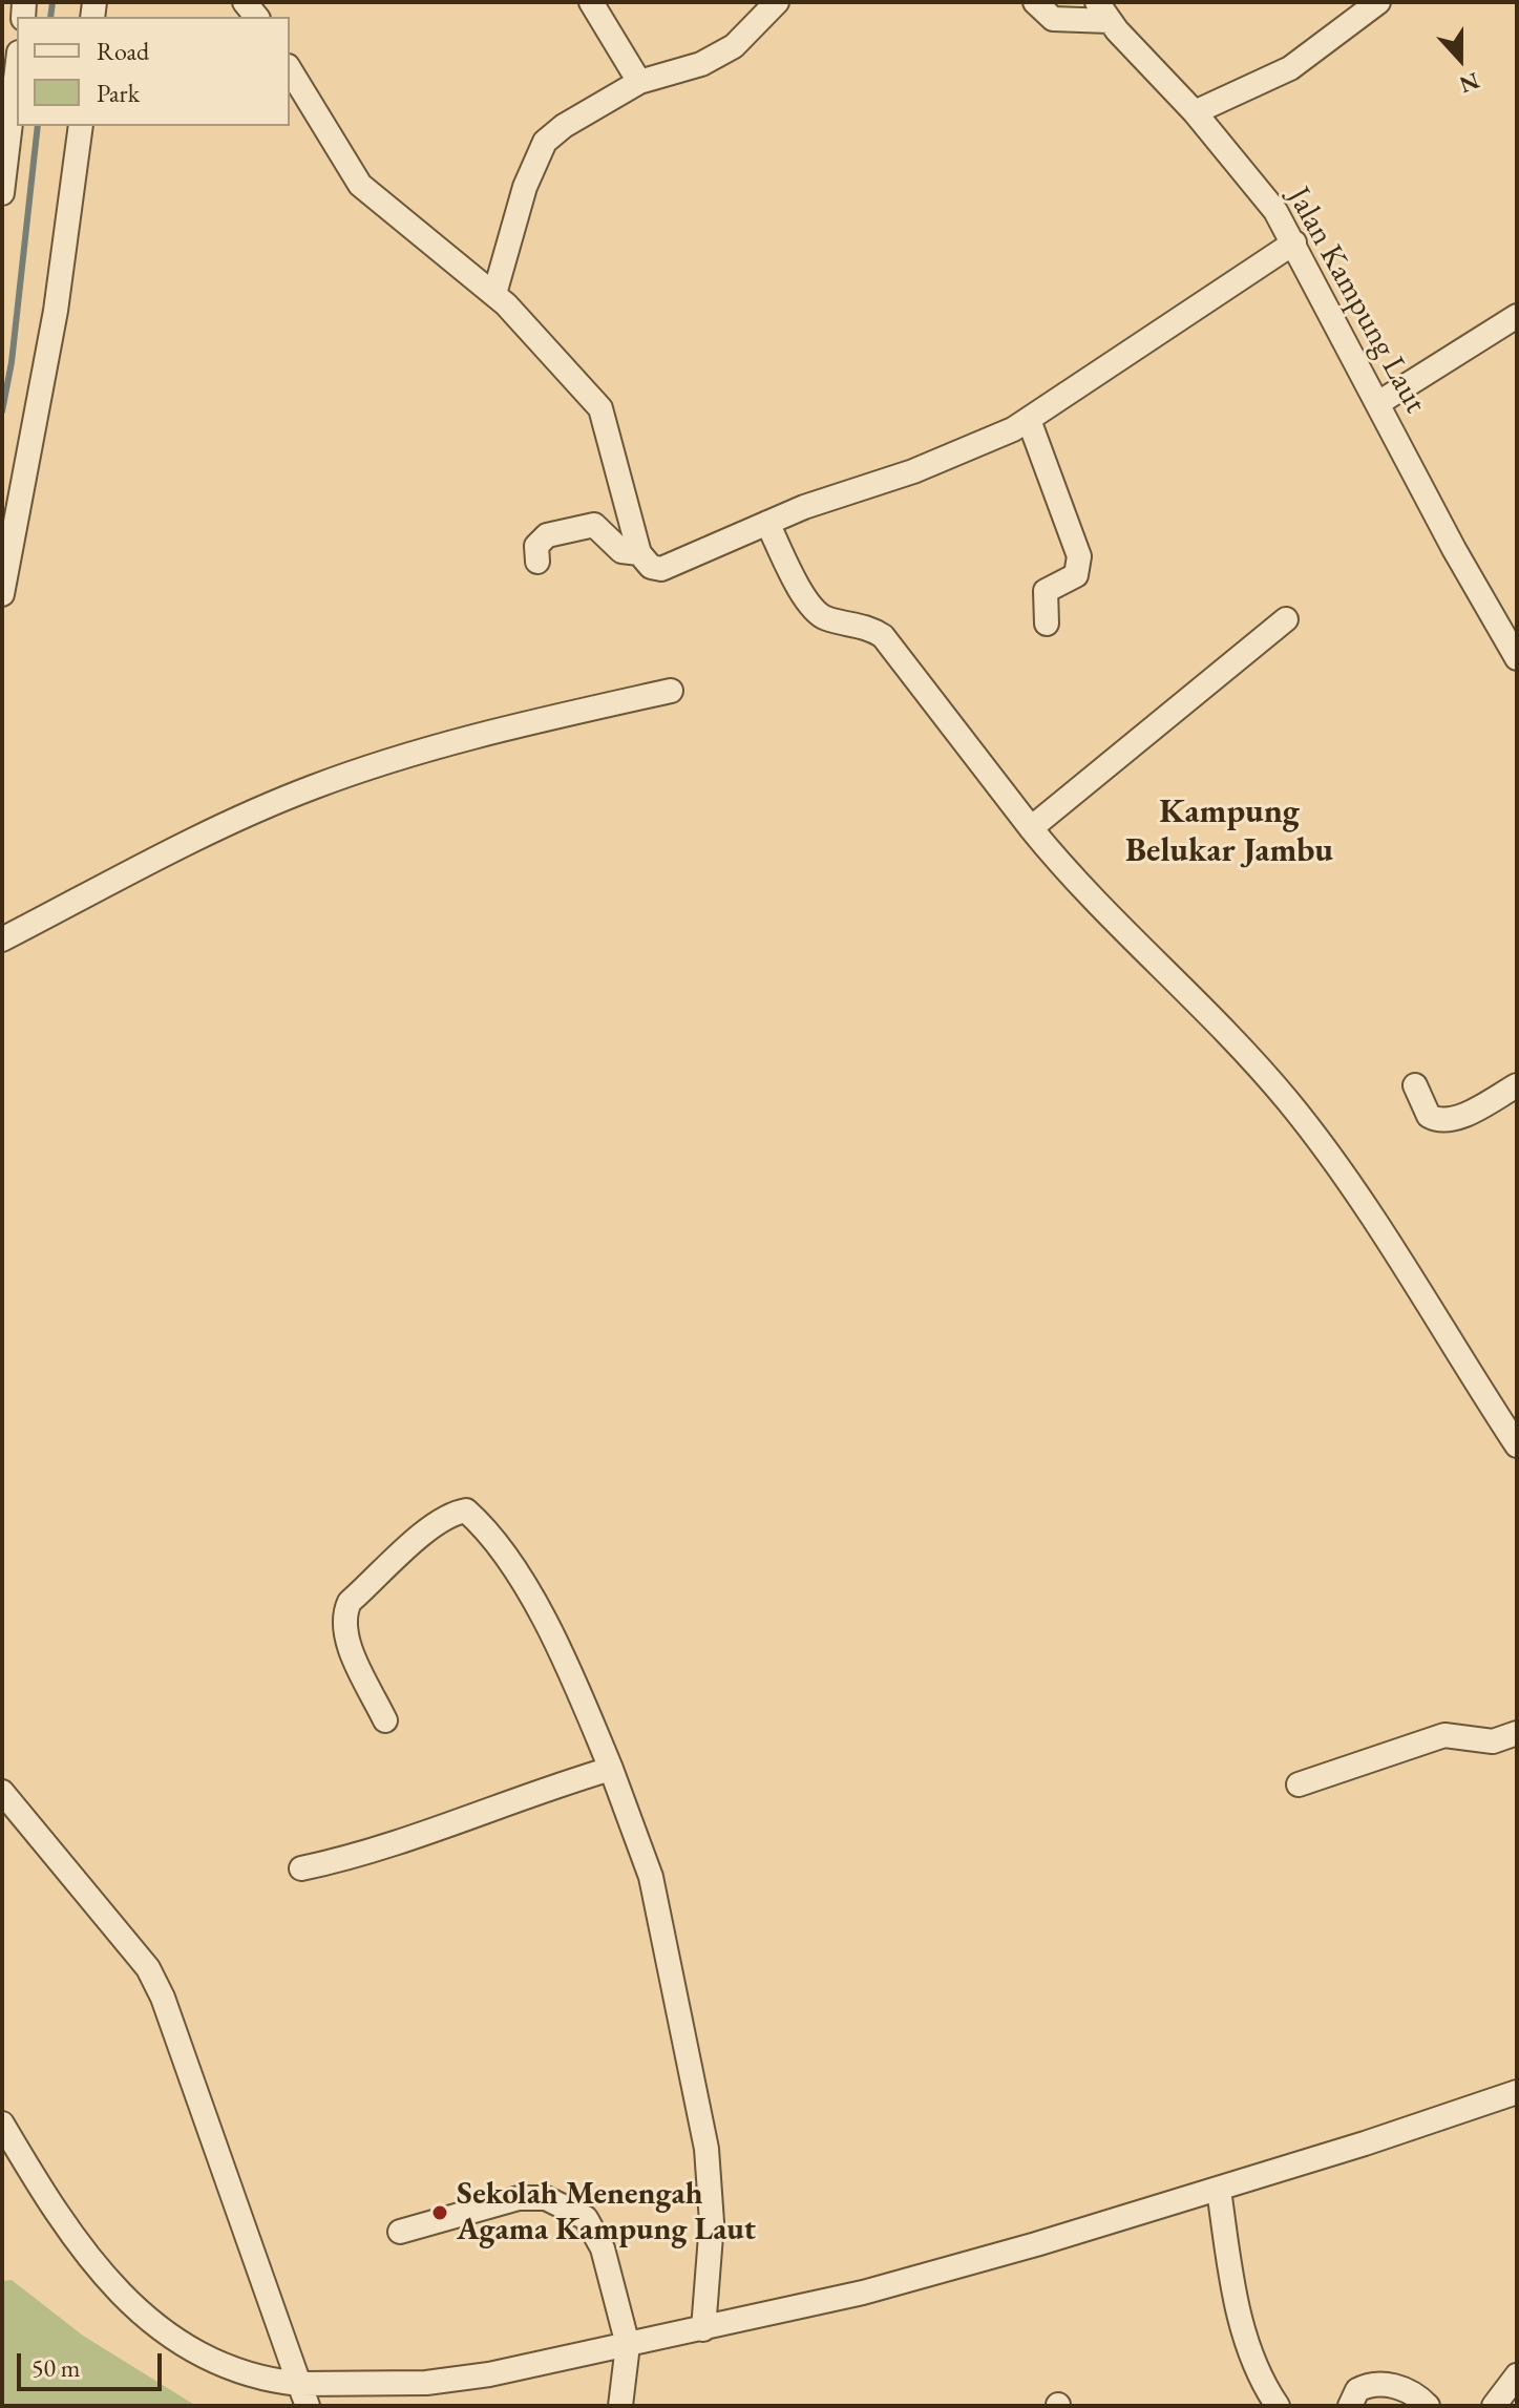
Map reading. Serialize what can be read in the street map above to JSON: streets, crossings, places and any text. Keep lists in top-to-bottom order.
{
  "streets": {
    "street": ["Jalan Kampung Laut"]
  },
  "districts": ["Kampung Belukar Jambu"],
  "places": ["Sekolah Menengah Agama Kampung Laut"],
  "legend": ["Road", "Park"],
  "scale_bar": "50 m",
  "north": "bottom"
}
